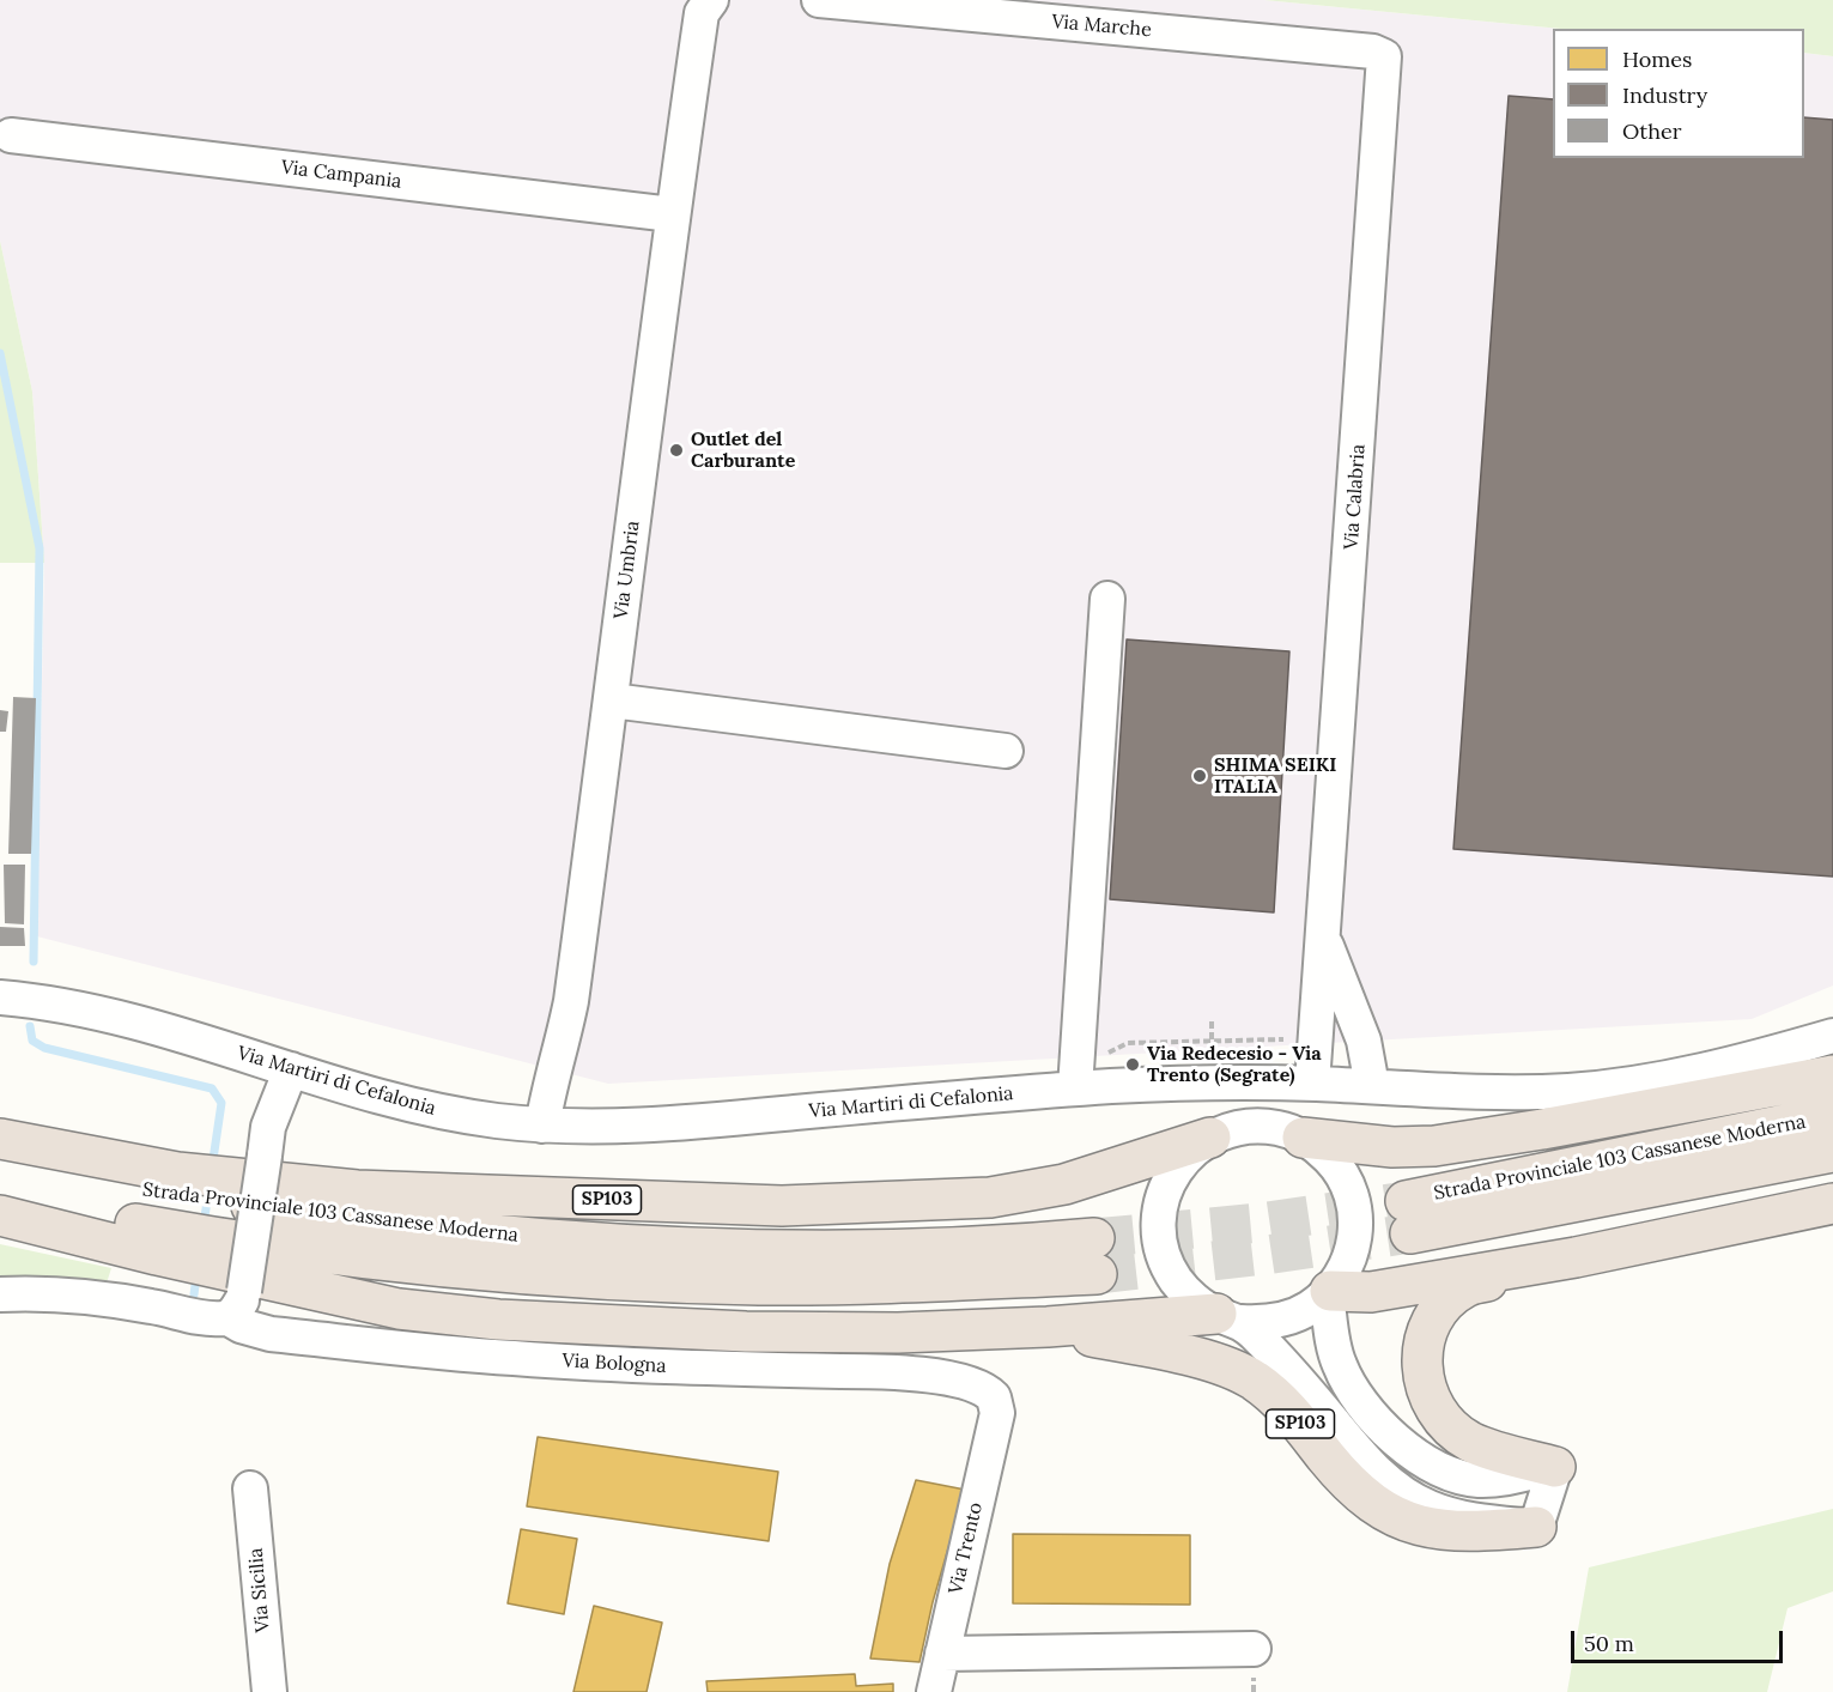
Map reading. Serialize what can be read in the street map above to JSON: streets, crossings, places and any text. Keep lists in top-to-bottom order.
{
  "streets": {
    "highway": ["Strada Provinciale 103 Cassanese Moderna", "SP103"],
    "street": [
      "Via Marche",
      "Via Campania",
      "Via Calabria",
      "Via Umbria",
      "Via Martiri di Cefalonia",
      "Via Bologna",
      "Via Trento",
      "Via Sicilia"
    ]
  },
  "crossings": [
    ["Via Marche", "Via Calabria"],
    ["Via Campania", "Via Umbria"],
    ["Via Calabria", "Via Martiri di Cefalonia"],
    ["Via Umbria", "Via Martiri di Cefalonia"],
    ["Via Bologna", "Via Trento"]
  ],
  "places": ["Outlet del Carburante", "SHIMA SEIKI ITALIA", "Via Redecesio - Via Trento (Segrate)"],
  "legend": ["Homes", "Industry", "Other"],
  "scale_bar": "50 m"
}
